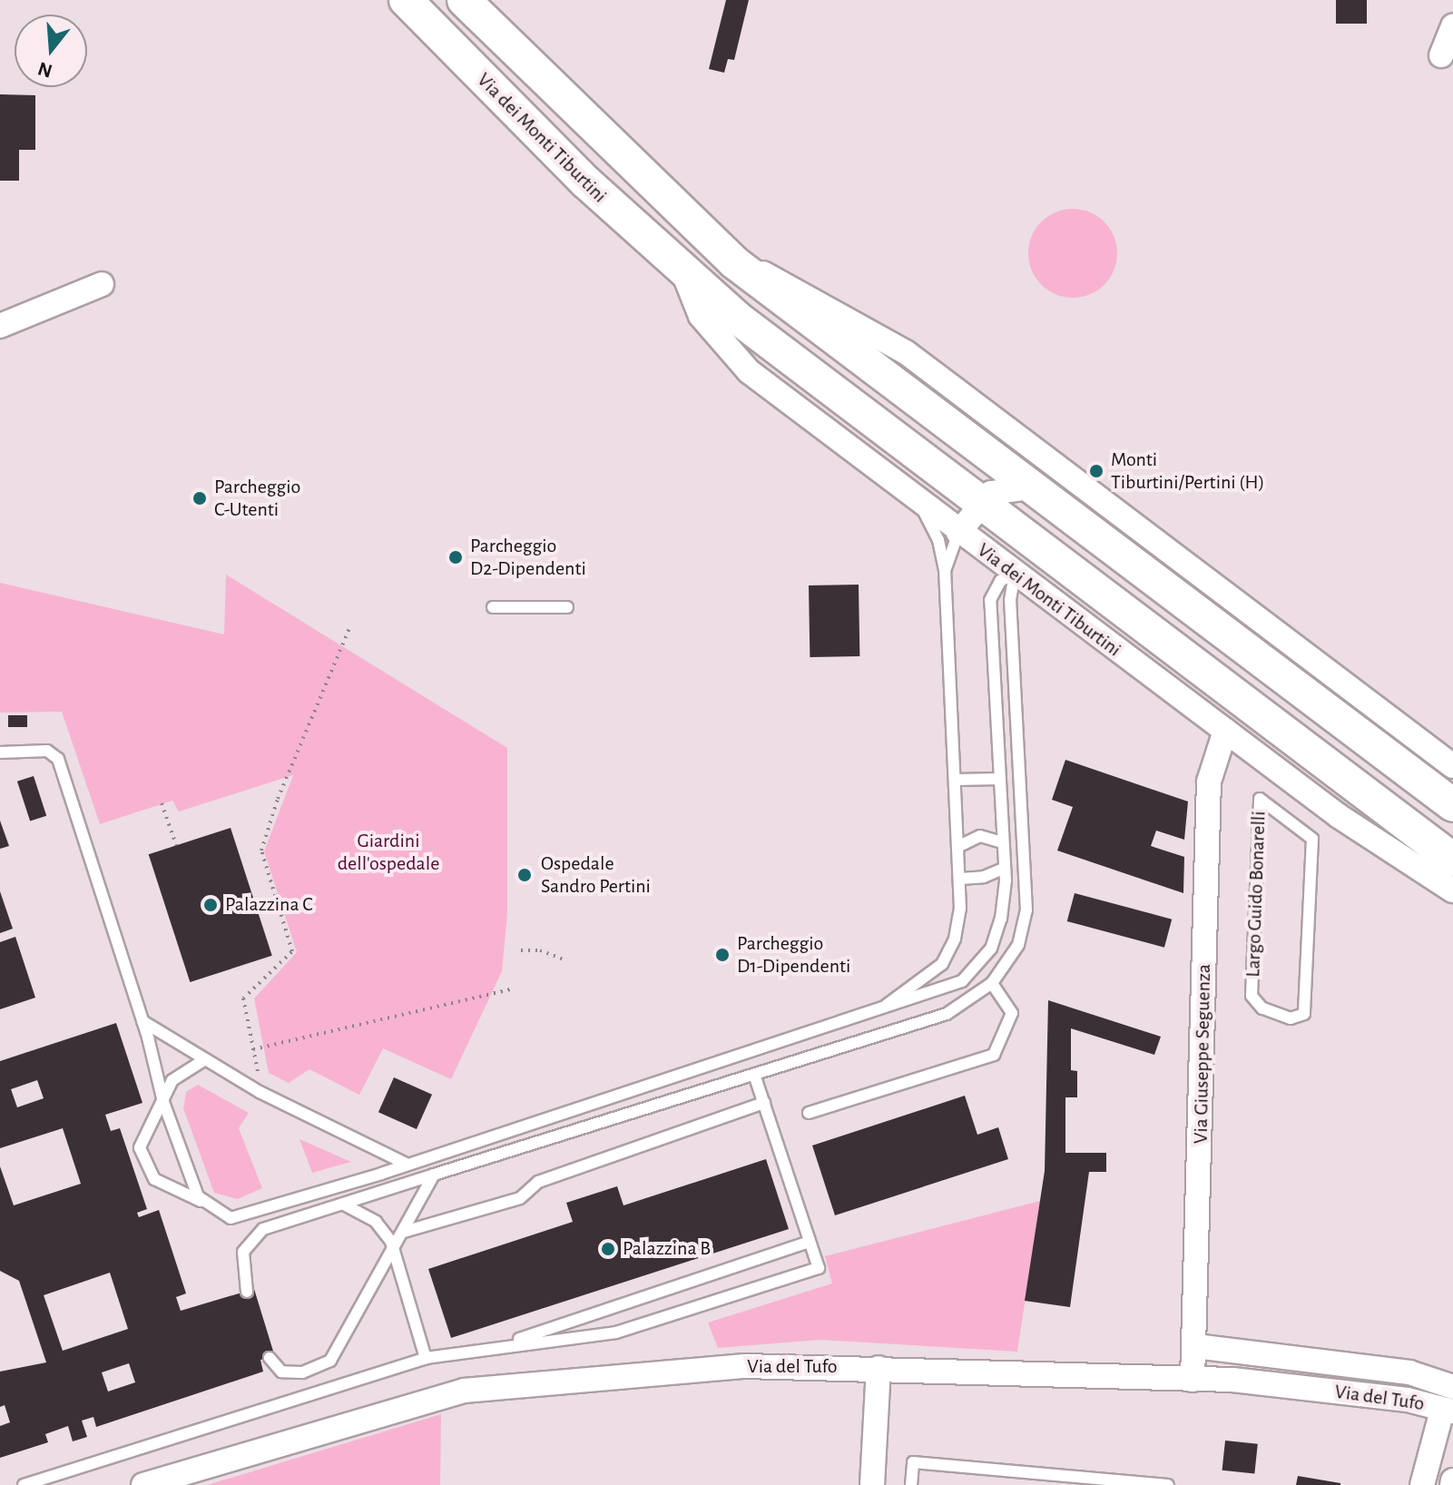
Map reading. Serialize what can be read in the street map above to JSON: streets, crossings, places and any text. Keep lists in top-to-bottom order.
{
  "streets": {
    "main road": ["Via dei Monti Tiburtini"],
    "street": ["Via Giuseppe Seguenza", "Via del Tufo"],
    "lane": ["Largo Guido Bonarelli"]
  },
  "crossings": [
    ["Via dei Monti Tiburtini", "Via Giuseppe Seguenza"],
    ["Via Giuseppe Seguenza", "Via del Tufo"]
  ],
  "parks": ["Giardini dell'ospedale"],
  "places": [
    "Monti Tiburtini/Pertini (H)",
    "Parcheggio C-Utenti",
    "Parcheggio D2-Dipendenti",
    "Ospedale Sandro Pertini",
    "Palazzina C",
    "Parcheggio D1-Dipendenti",
    "Palazzina B"
  ],
  "north": "bottom"
}
